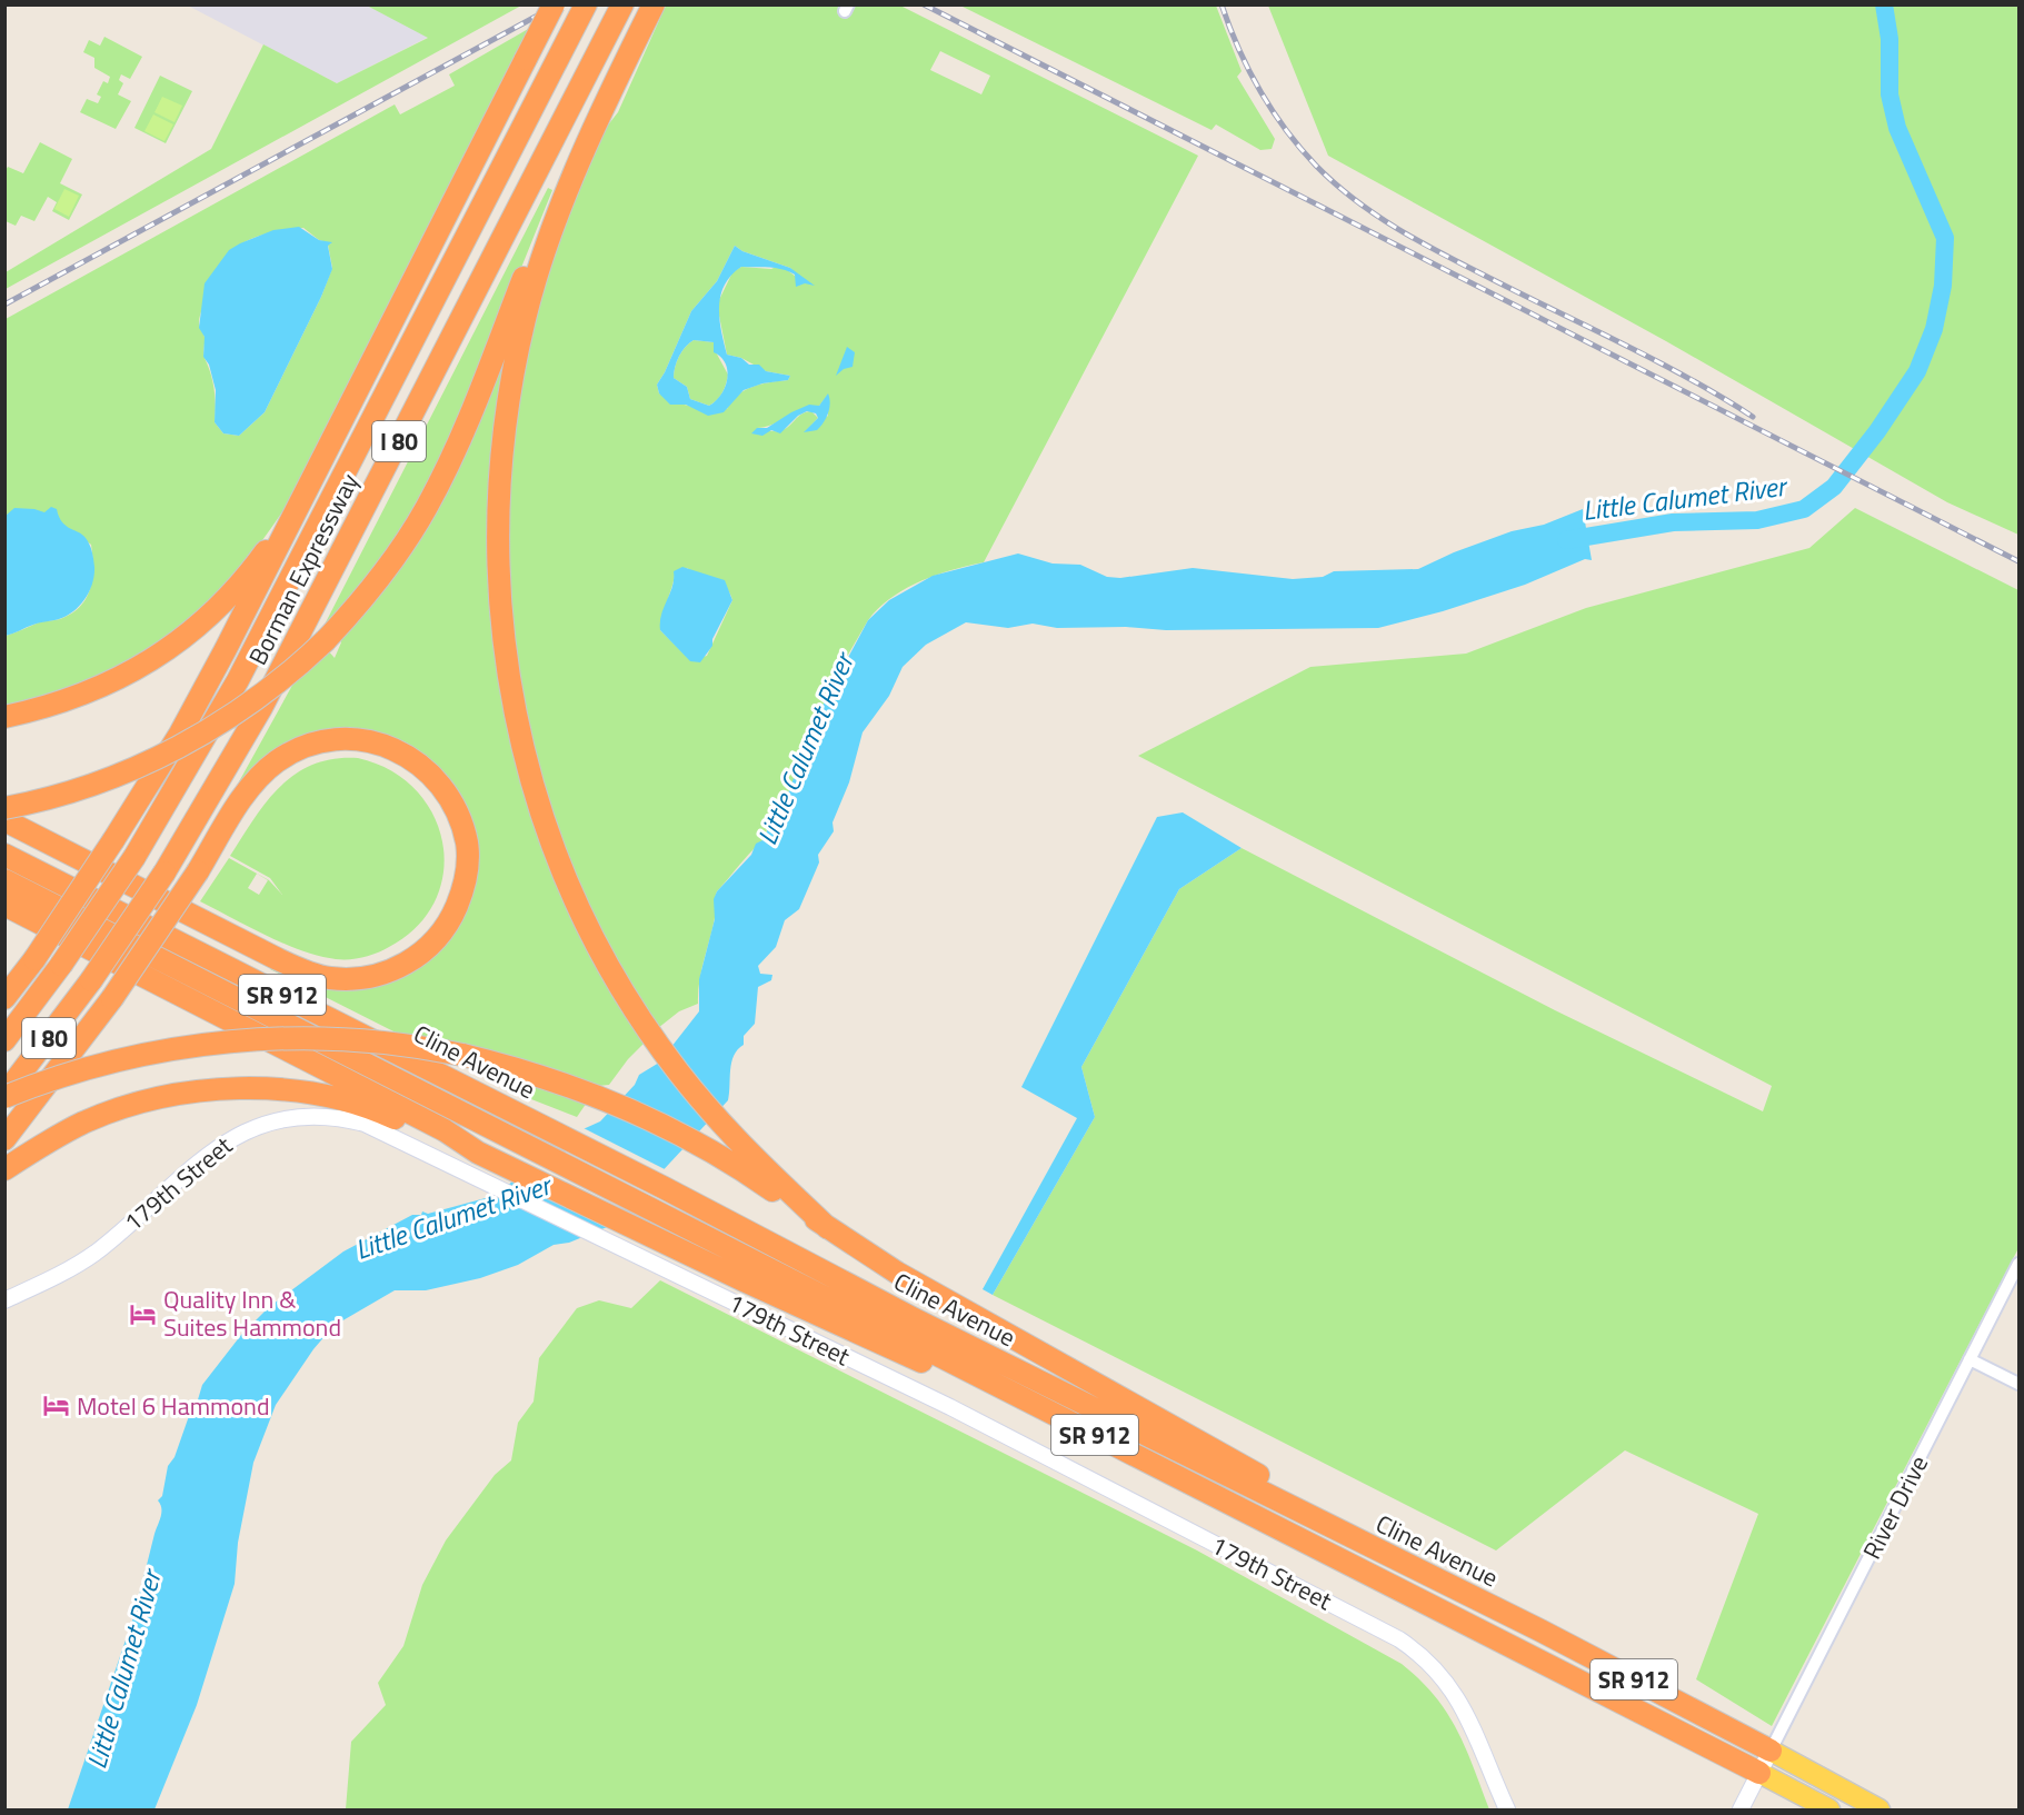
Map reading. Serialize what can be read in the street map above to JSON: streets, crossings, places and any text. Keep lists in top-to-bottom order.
{
  "streets": {
    "highway": [
      "I 80",
      "Borman Expressway",
      "SR 912",
      "Cline Avenue"
    ],
    "street": ["179th Street", "River Drive"]
  },
  "crossings": [
    ["Cline Avenue", "River Drive"]
  ],
  "water": ["Little Calumet River"],
  "places": {
    "hotel": ["Quality Inn & Suites Hammond", "Motel 6 Hammond"]
  }
}
